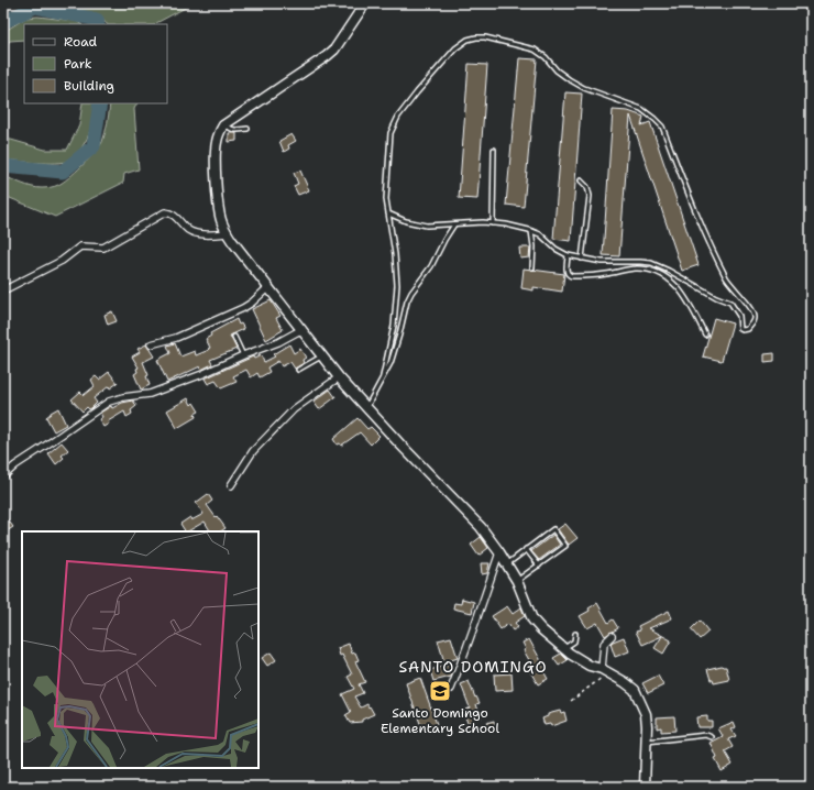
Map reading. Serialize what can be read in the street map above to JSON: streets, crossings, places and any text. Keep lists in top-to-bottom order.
{
  "districts": ["SANTO DOMINGO"],
  "places": {
    "school or university": ["Santo Domingo Elementary School"]
  },
  "legend": ["Road", "Park", "Building"]
}
